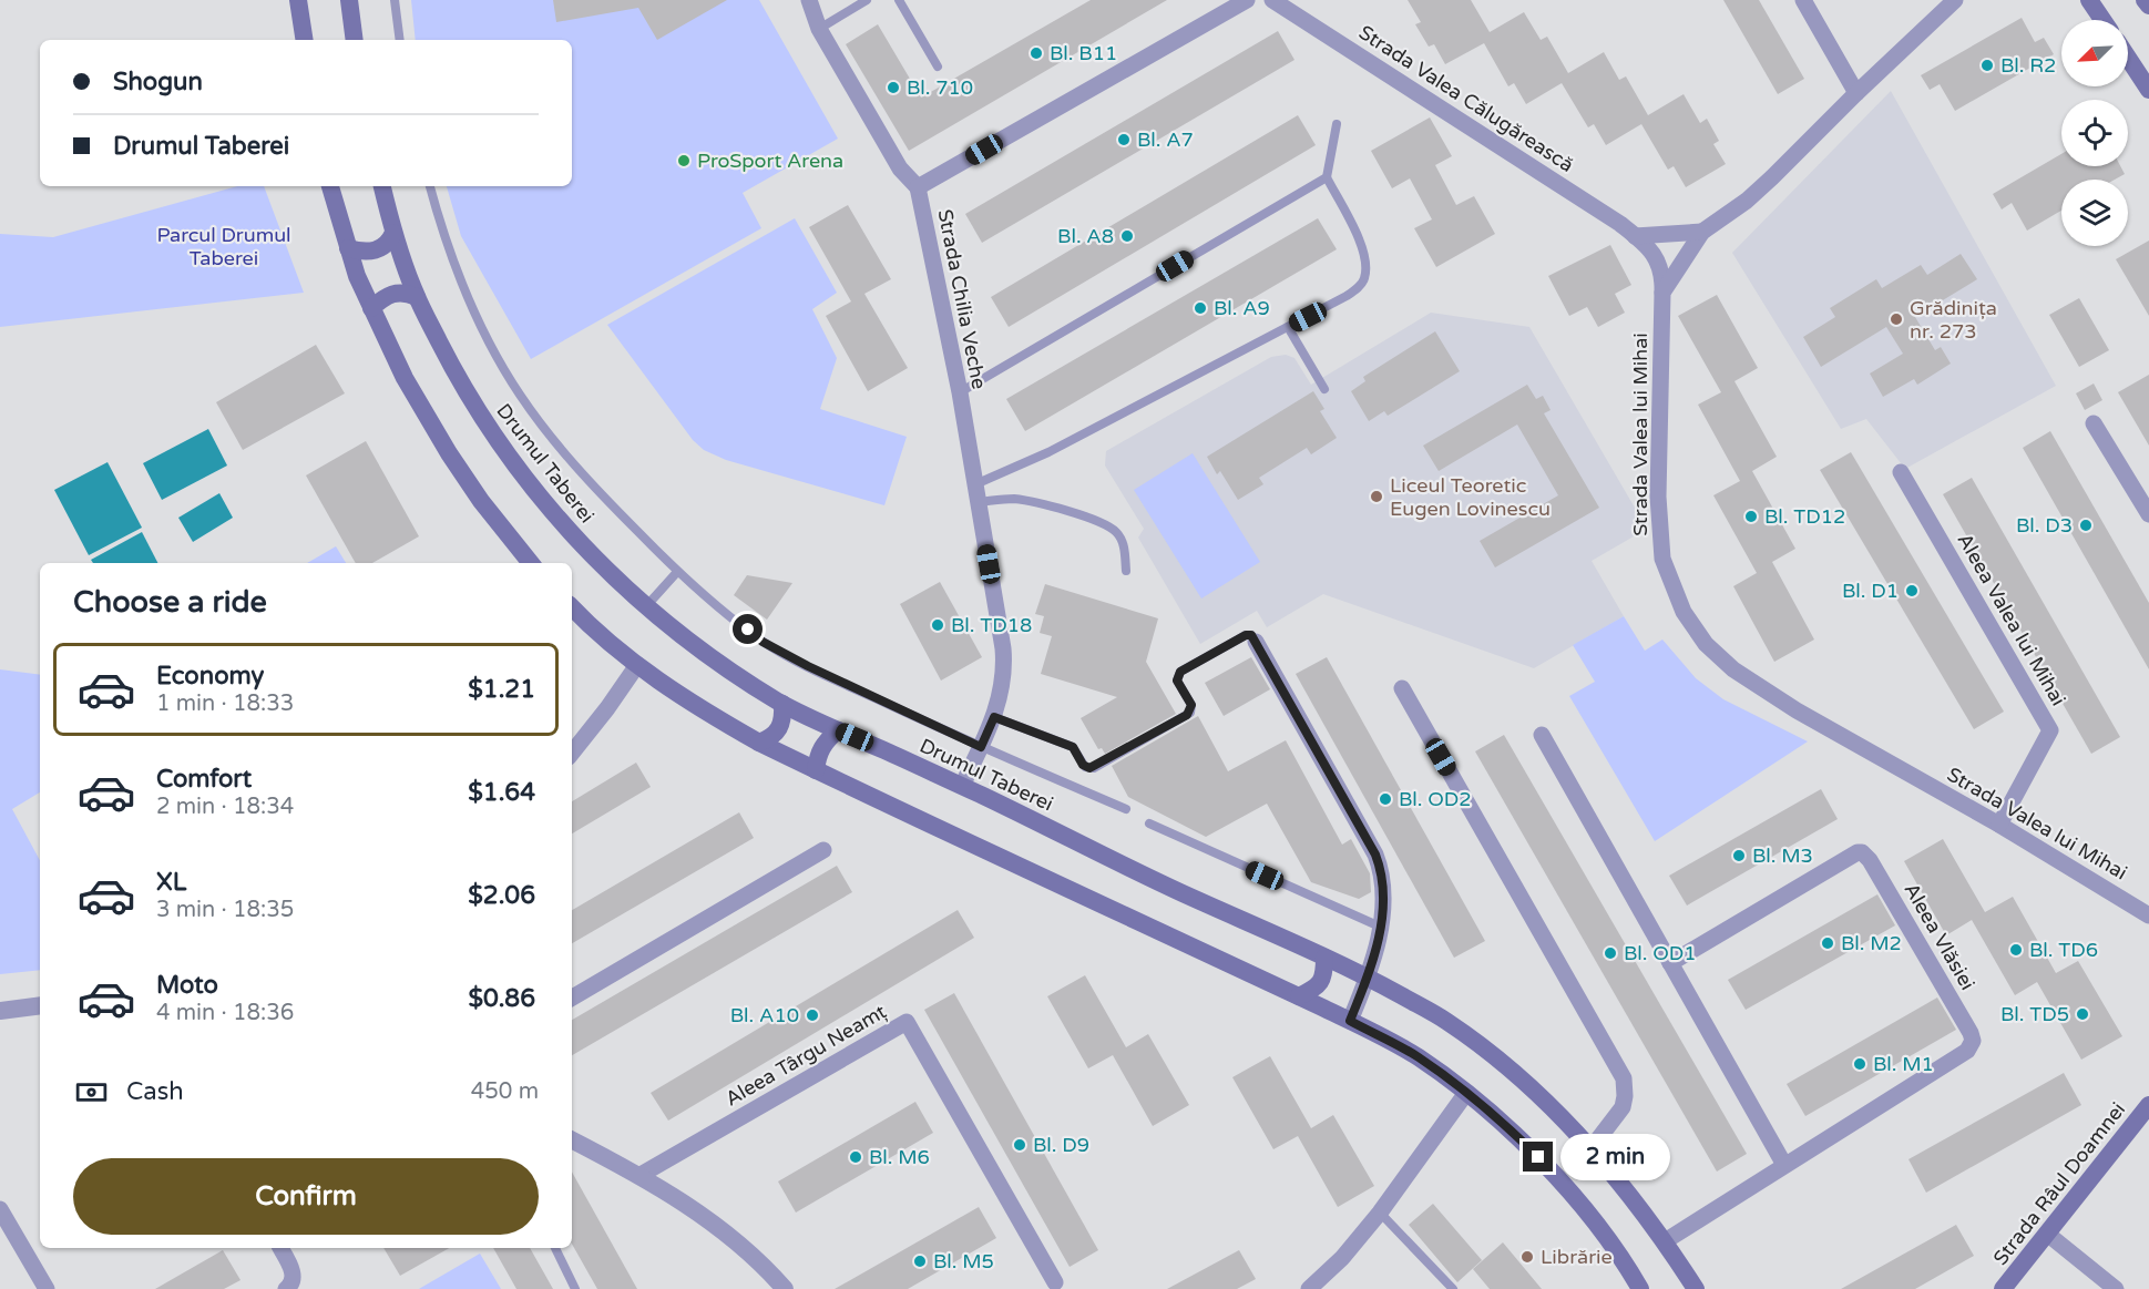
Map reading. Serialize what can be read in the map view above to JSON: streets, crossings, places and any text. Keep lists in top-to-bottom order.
{
  "streets": {
    "main road": ["Drumul Taberei", "Strada Râul Doamnei"],
    "street": [
      "Strada Valea Călugărească",
      "Strada Chilia Veche",
      "Strada Valea lui Mihai",
      "Aleea Valea lui Mihai",
      "Aleea Vlăsiei",
      "Aleea Târgu Neamț"
    ]
  },
  "crossings": [
    ["Strada Valea Călugărească", "Strada Valea lui Mihai"],
    ["Strada Chilia Veche", "Drumul Taberei"],
    ["Strada Valea lui Mihai", "Aleea Valea lui Mihai"],
    ["Drumul Taberei", "Aleea Vlăsiei"]
  ],
  "parks": ["Parcul Drumul Taberei"],
  "places": [
    "Bl. B11",
    "Bl. R2",
    "Bl. 710",
    "Bl. A7",
    "ProSport Arena",
    "Bl. A8",
    "Bl. A9",
    "Grădinița nr. 273",
    "Liceul Teoretic Eugen Lovinescu",
    "Bl. TD12",
    "Bl. D3",
    "Bl. D1",
    "Bl. TD18",
    "Bl. OD2",
    "Bl. M3",
    "Bl. M2",
    "Bl. TD6",
    "Bl. OD1",
    "Bl. TD5",
    "Bl. A10",
    "Bl. M1",
    "Bl. D9",
    "Bl. M6",
    "Librărie",
    "Bl. M5"
  ],
  "north": "bottom left",
  "page": {
    "banner": ["Shogun", "Drumul Taberei"],
    "heading": "Choose a ride",
    "list": [
      {
        "name": "Economy",
        "note": "1 min · 18:33",
        "value": "$1.21"
      },
      {
        "name": "Comfort",
        "note": "2 min · 18:34",
        "value": "$1.64"
      },
      {
        "name": "XL",
        "note": "3 min · 18:35",
        "value": "$2.06"
      },
      {
        "name": "Moto",
        "note": "4 min · 18:36",
        "value": "$0.86"
      }
    ],
    "pay": ["Cash", "450 m"],
    "bubble": "2 min",
    "buttons": "Confirm"
  }
}
